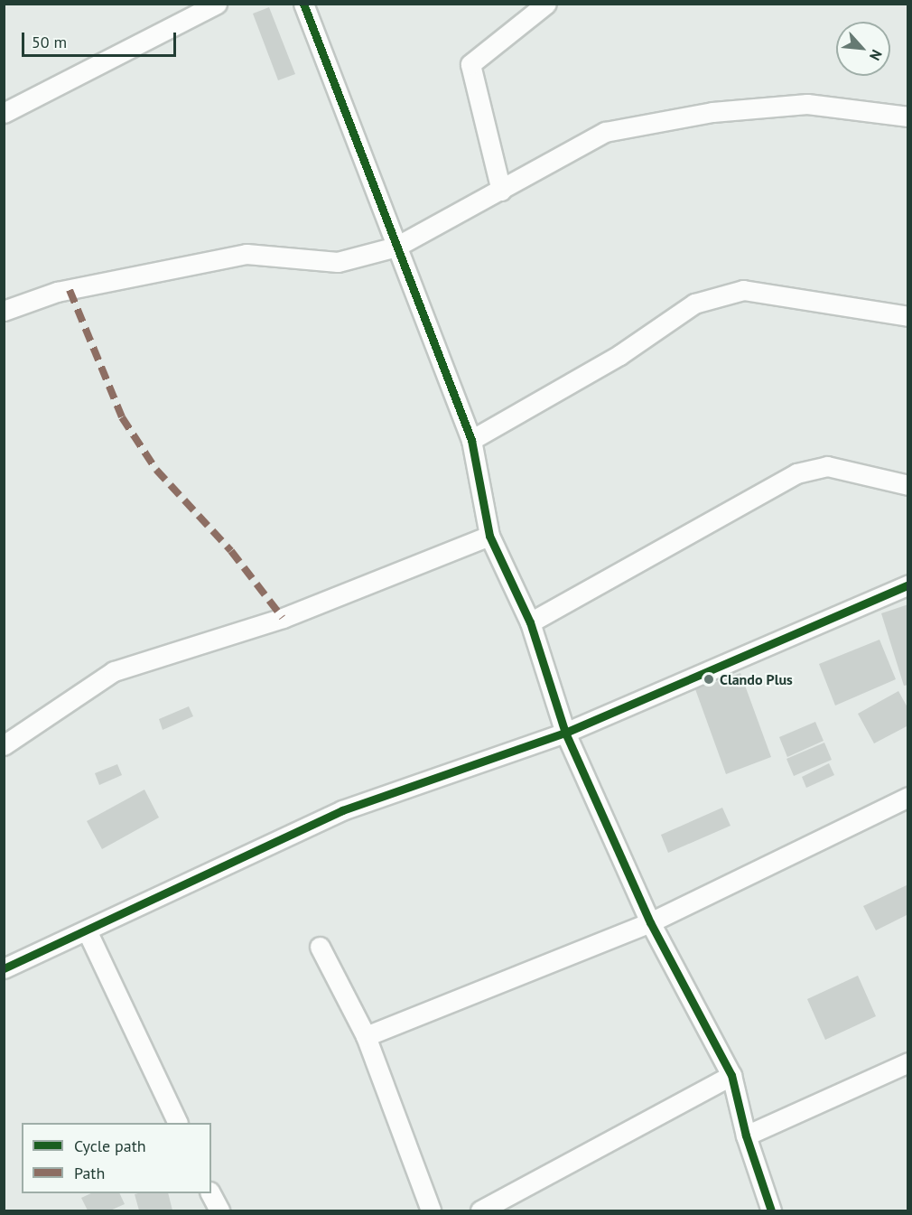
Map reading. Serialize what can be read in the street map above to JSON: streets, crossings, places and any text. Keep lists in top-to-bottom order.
{
  "places": ["Clando Plus"],
  "legend": ["Cycle path", "Path"],
  "scale_bar": "50 m",
  "north": "bottom right"
}
